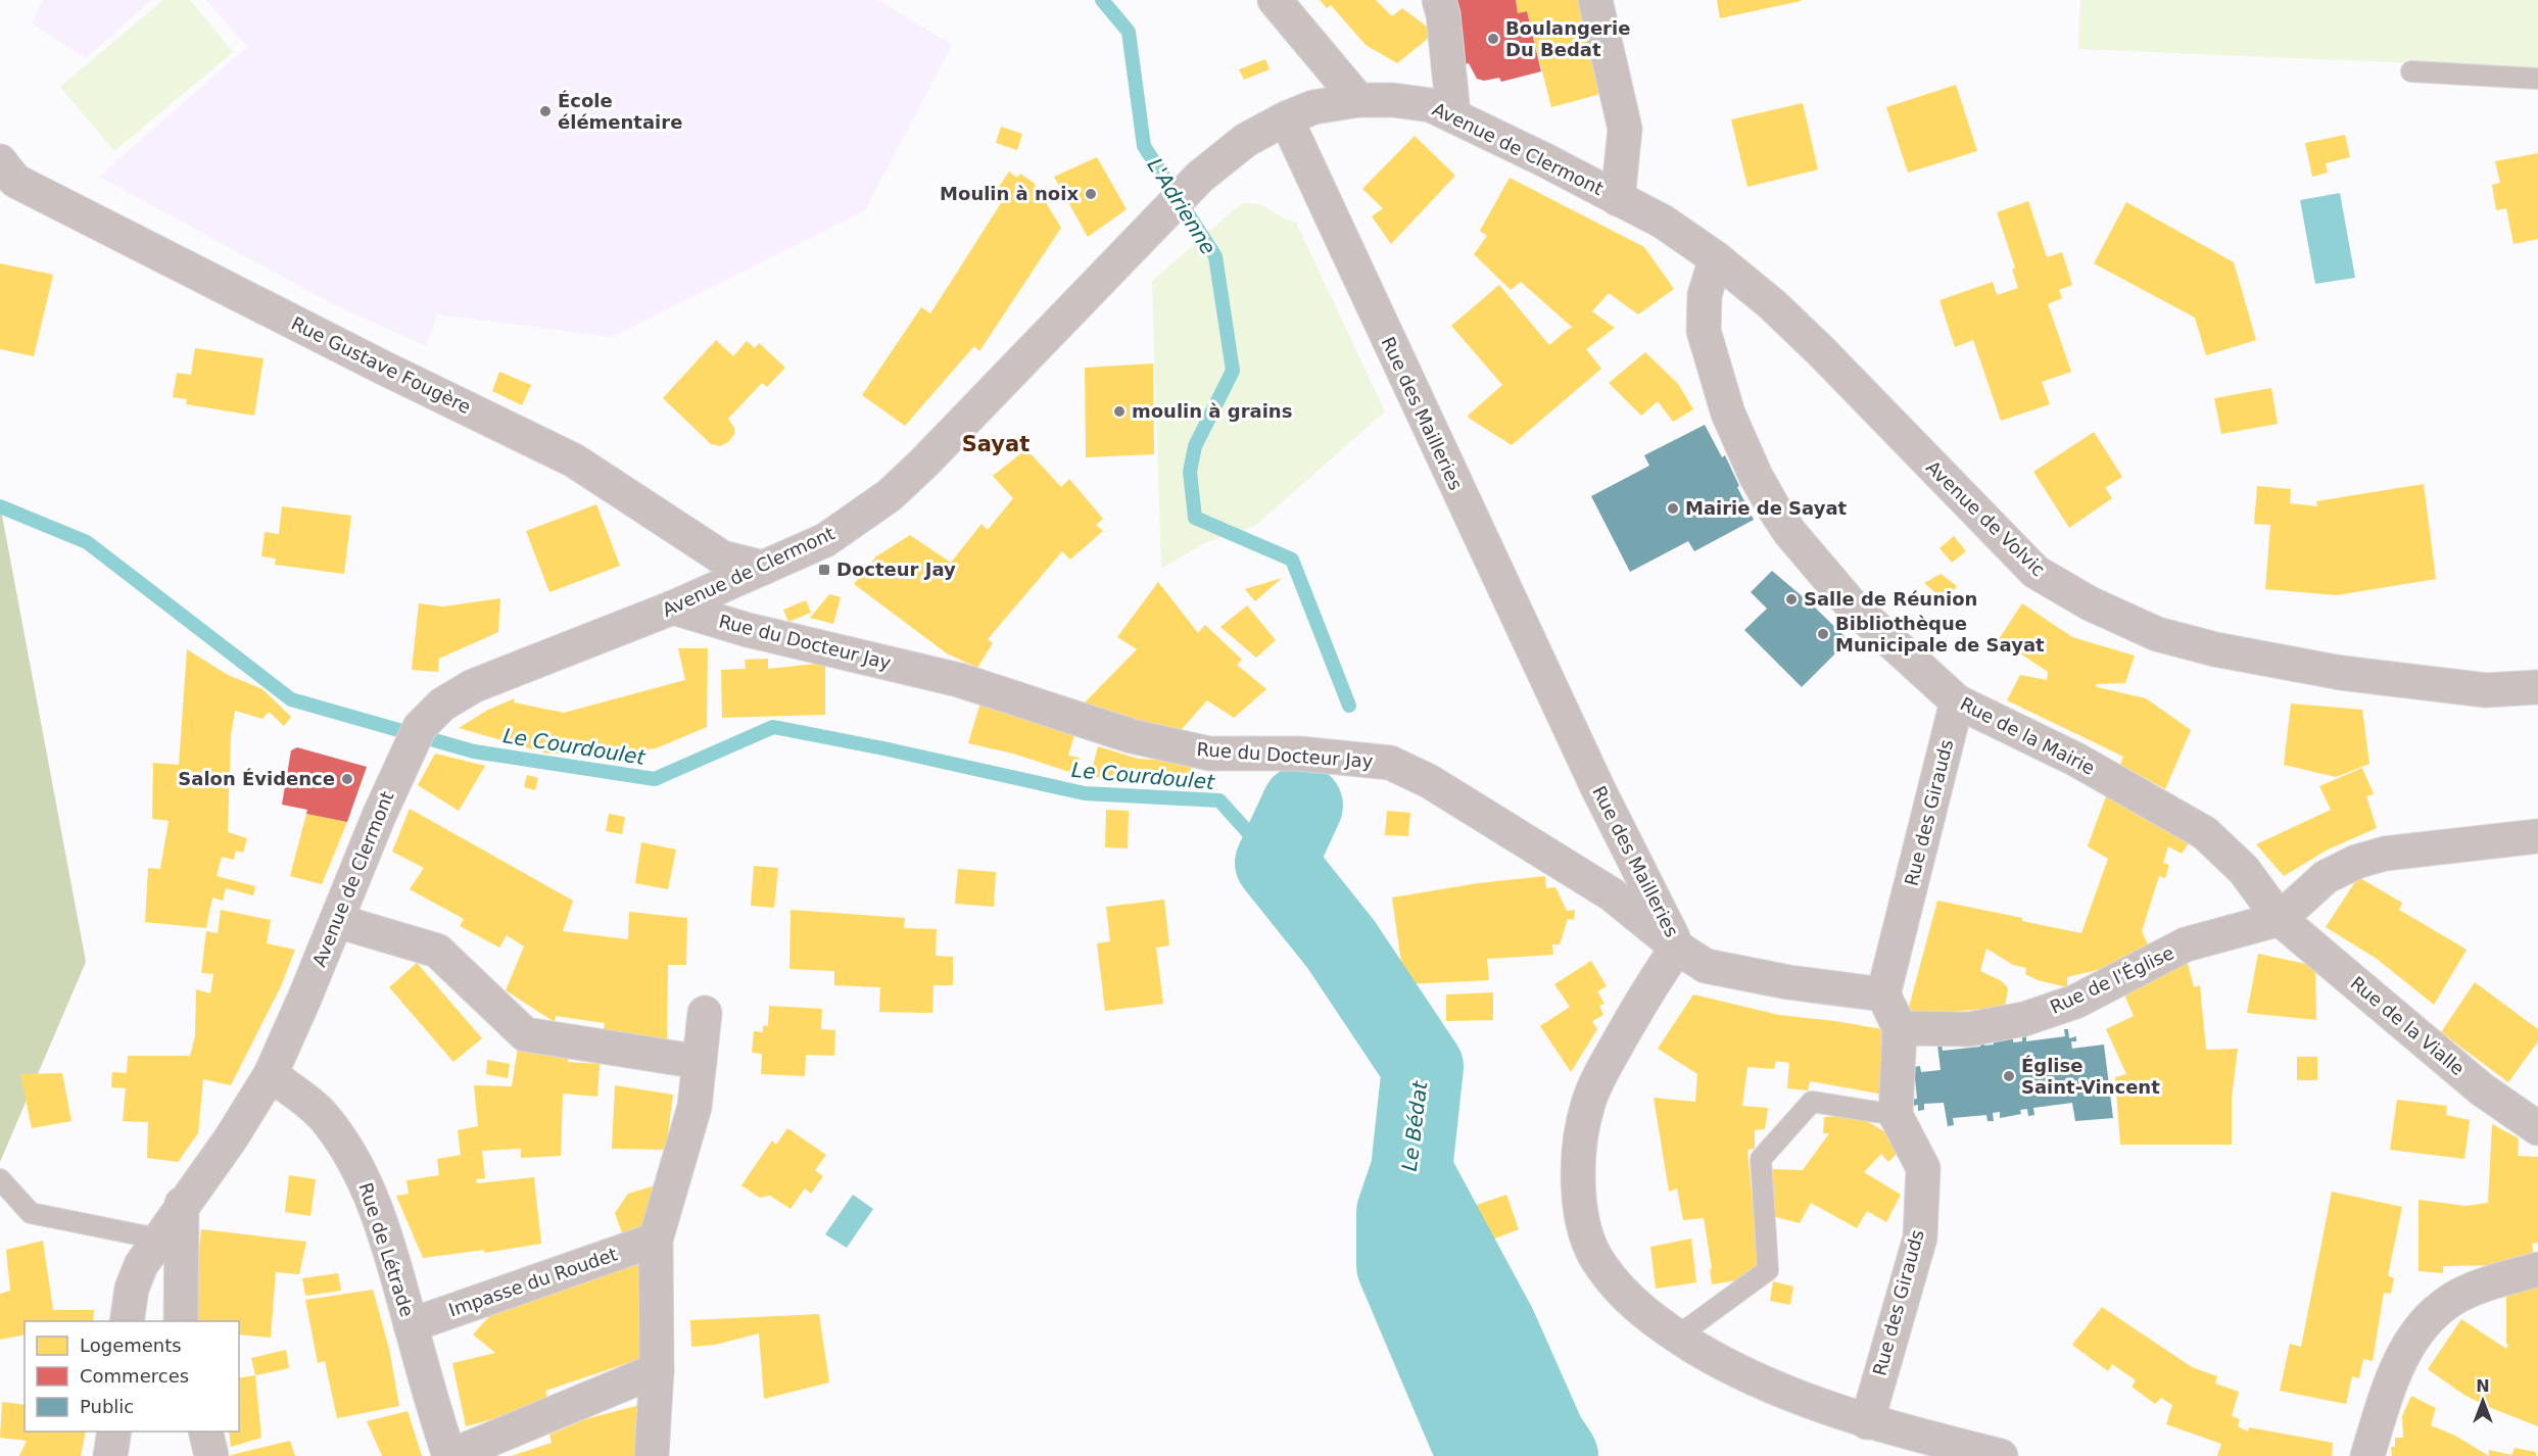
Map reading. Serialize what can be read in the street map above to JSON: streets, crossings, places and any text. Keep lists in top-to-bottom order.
{
  "streets": {
    "street": [
      "Avenue de Clermont",
      "Rue Gustave Fougère",
      "Rue des Mailleries",
      "Avenue de Volvic",
      "Rue du Docteur Jay",
      "Rue de la Mairie",
      "Rue des Girauds",
      "Rue de l'Église",
      "Rue de la Vialle",
      "Rue de Létrade",
      "Impasse du Roudet"
    ]
  },
  "crossings": [
    ["Avenue de Clermont", "Rue Gustave Fougère"],
    ["Avenue de Clermont", "Rue des Mailleries"],
    ["Avenue de Clermont", "Avenue de Volvic"],
    ["Avenue de Clermont", "Rue du Docteur Jay"],
    ["Avenue de Clermont", "Rue de la Mairie"],
    ["Avenue de Clermont", "Rue de Létrade"],
    ["Rue des Mailleries", "Rue du Docteur Jay"],
    ["Rue des Mailleries", "Rue des Girauds"],
    ["Avenue de Volvic", "Rue de la Mairie"],
    ["Rue de la Mairie", "Rue des Girauds"],
    ["Rue de la Mairie", "Rue de l'Église"],
    ["Rue de la Mairie", "Rue de la Vialle"],
    ["Rue de l'Église", "Rue de la Vialle"],
    ["Rue de Létrade", "Impasse du Roudet"]
  ],
  "districts": ["Sayat"],
  "water": ["L'Adrienne", "Le Courdoulet", "Le Bédat"],
  "places": {
    "other": [
      "Boulangerie Du Bedat",
      "École élémentaire",
      "Moulin à noix",
      "moulin à grains",
      "Mairie de Sayat",
      "Salle de Réunion",
      "Bibliothèque Municipale de Sayat",
      "Salon Évidence",
      "Église Saint-Vincent"
    ],
    "transit": ["Docteur Jay"]
  },
  "legend": ["Logements", "Commerces", "Public"],
  "north": "top"
}
